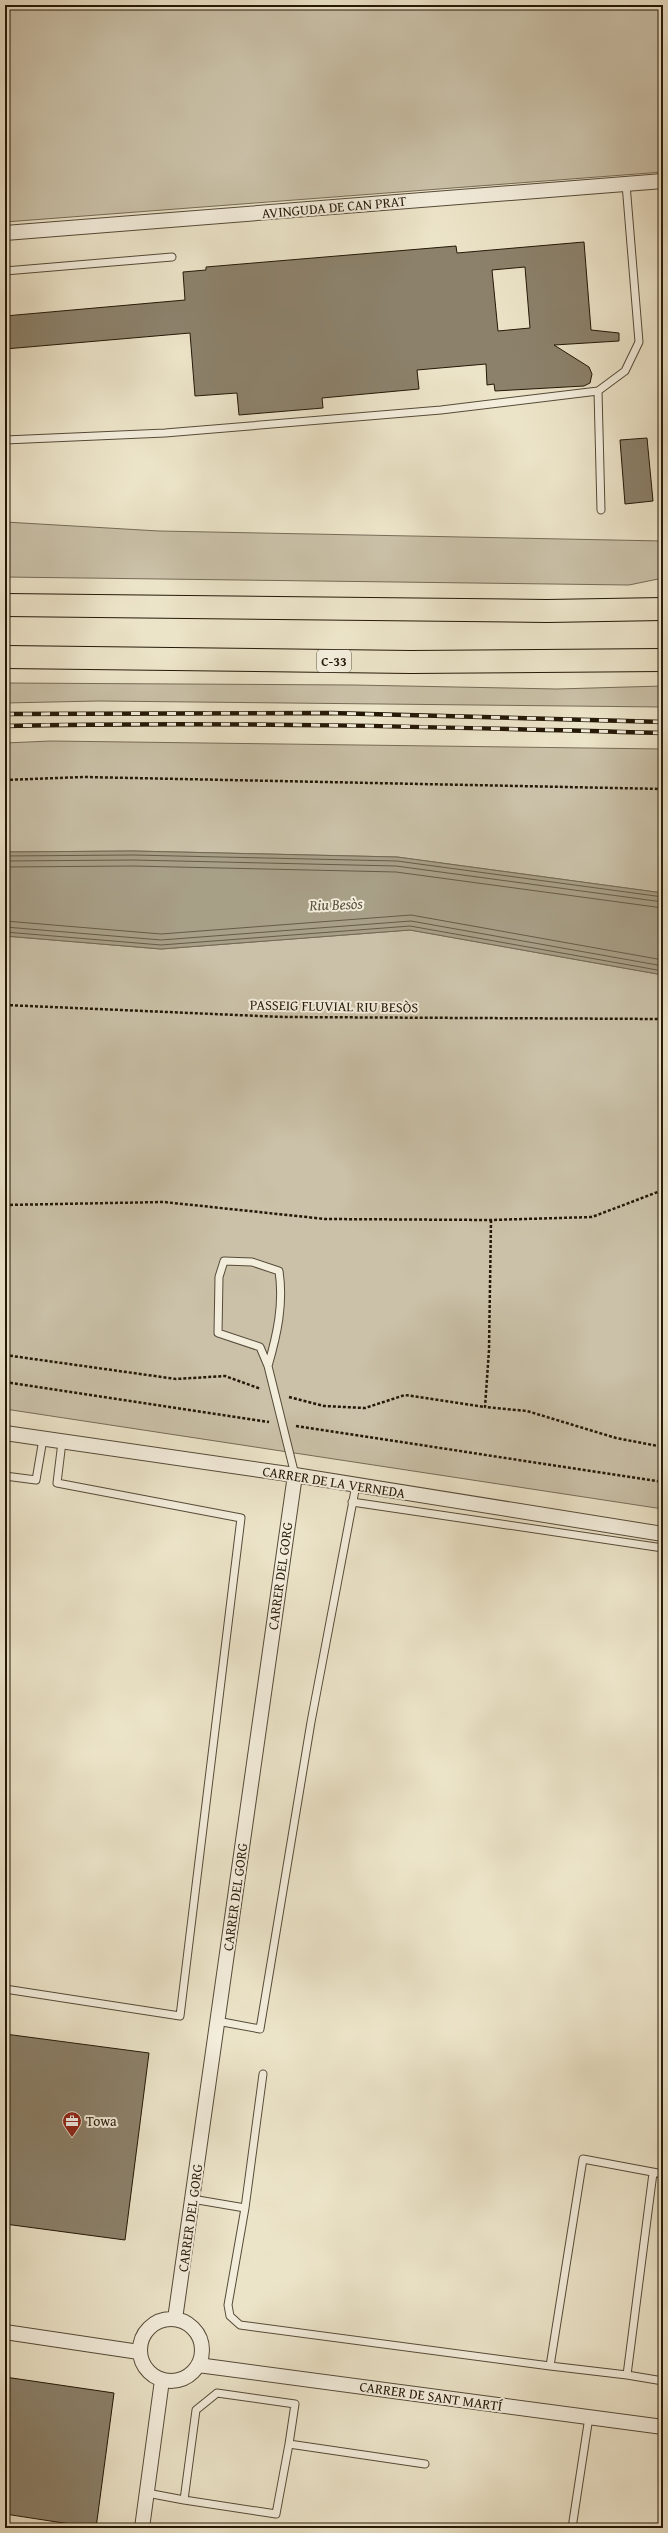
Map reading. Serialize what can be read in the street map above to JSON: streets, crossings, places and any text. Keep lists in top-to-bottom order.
{
  "streets": {
    "highway": ["C-33"],
    "street": [
      "AVINGUDA DE CAN PRAT",
      "CARRER DE LA VERNEDA",
      "CARRER DEL GORG",
      "CARRER DE SANT MARTÍ"
    ],
    "path": ["PASSEIG FLUVIAL RIU BESÒS"]
  },
  "crossings": [
    ["CARRER DE LA VERNEDA", "CARRER DEL GORG"],
    ["CARRER DEL GORG", "CARRER DE SANT MARTÍ"]
  ],
  "water": ["Riu Besòs"],
  "places": {
    "office": ["Towa"]
  }
}
